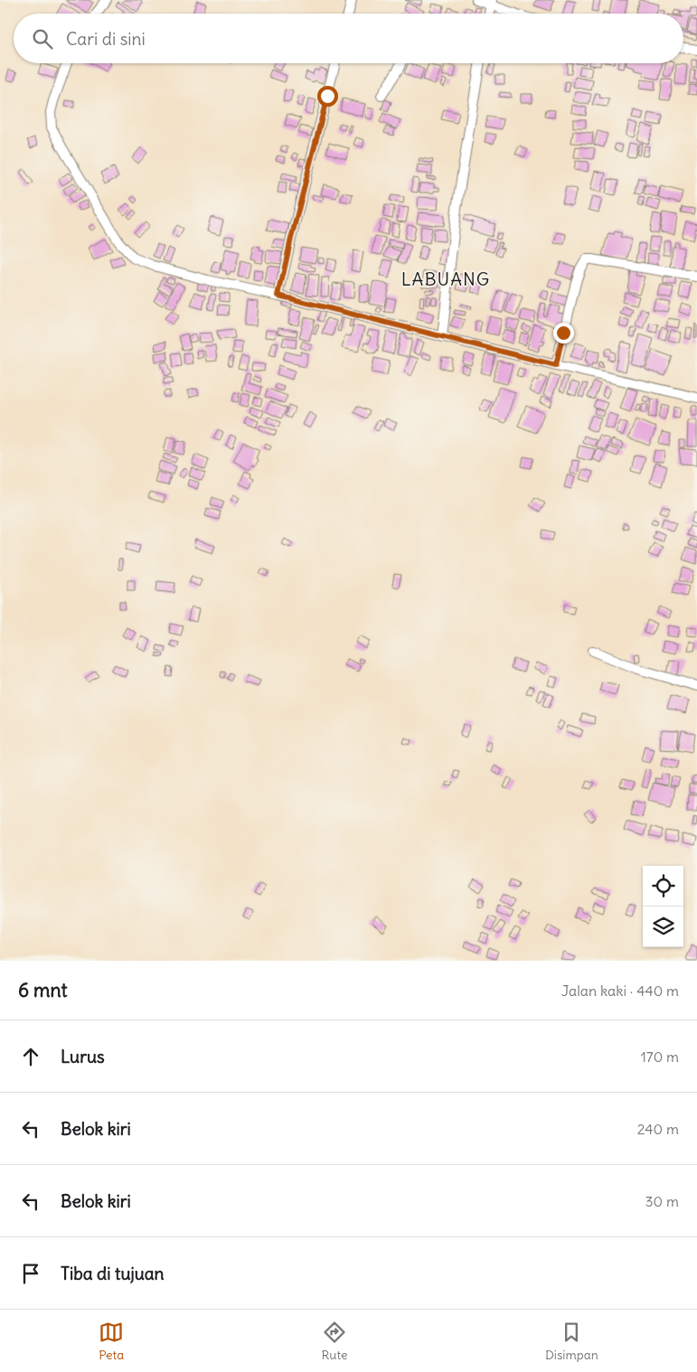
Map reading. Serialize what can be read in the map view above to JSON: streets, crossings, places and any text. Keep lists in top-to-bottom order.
{
  "districts": ["LABUANG"],
  "page": {
    "search": "Cari di sini",
    "heading": ["6 mnt", "Jalan kaki · 440 m"],
    "list": [
      ["Lurus", "170 m"],
      ["Belok kiri", "240 m"],
      ["Belok kiri", "30 m"],
      "Tiba di tujuan"
    ],
    "nav": ["Peta", "Rute", "Disimpan"]
  }
}
